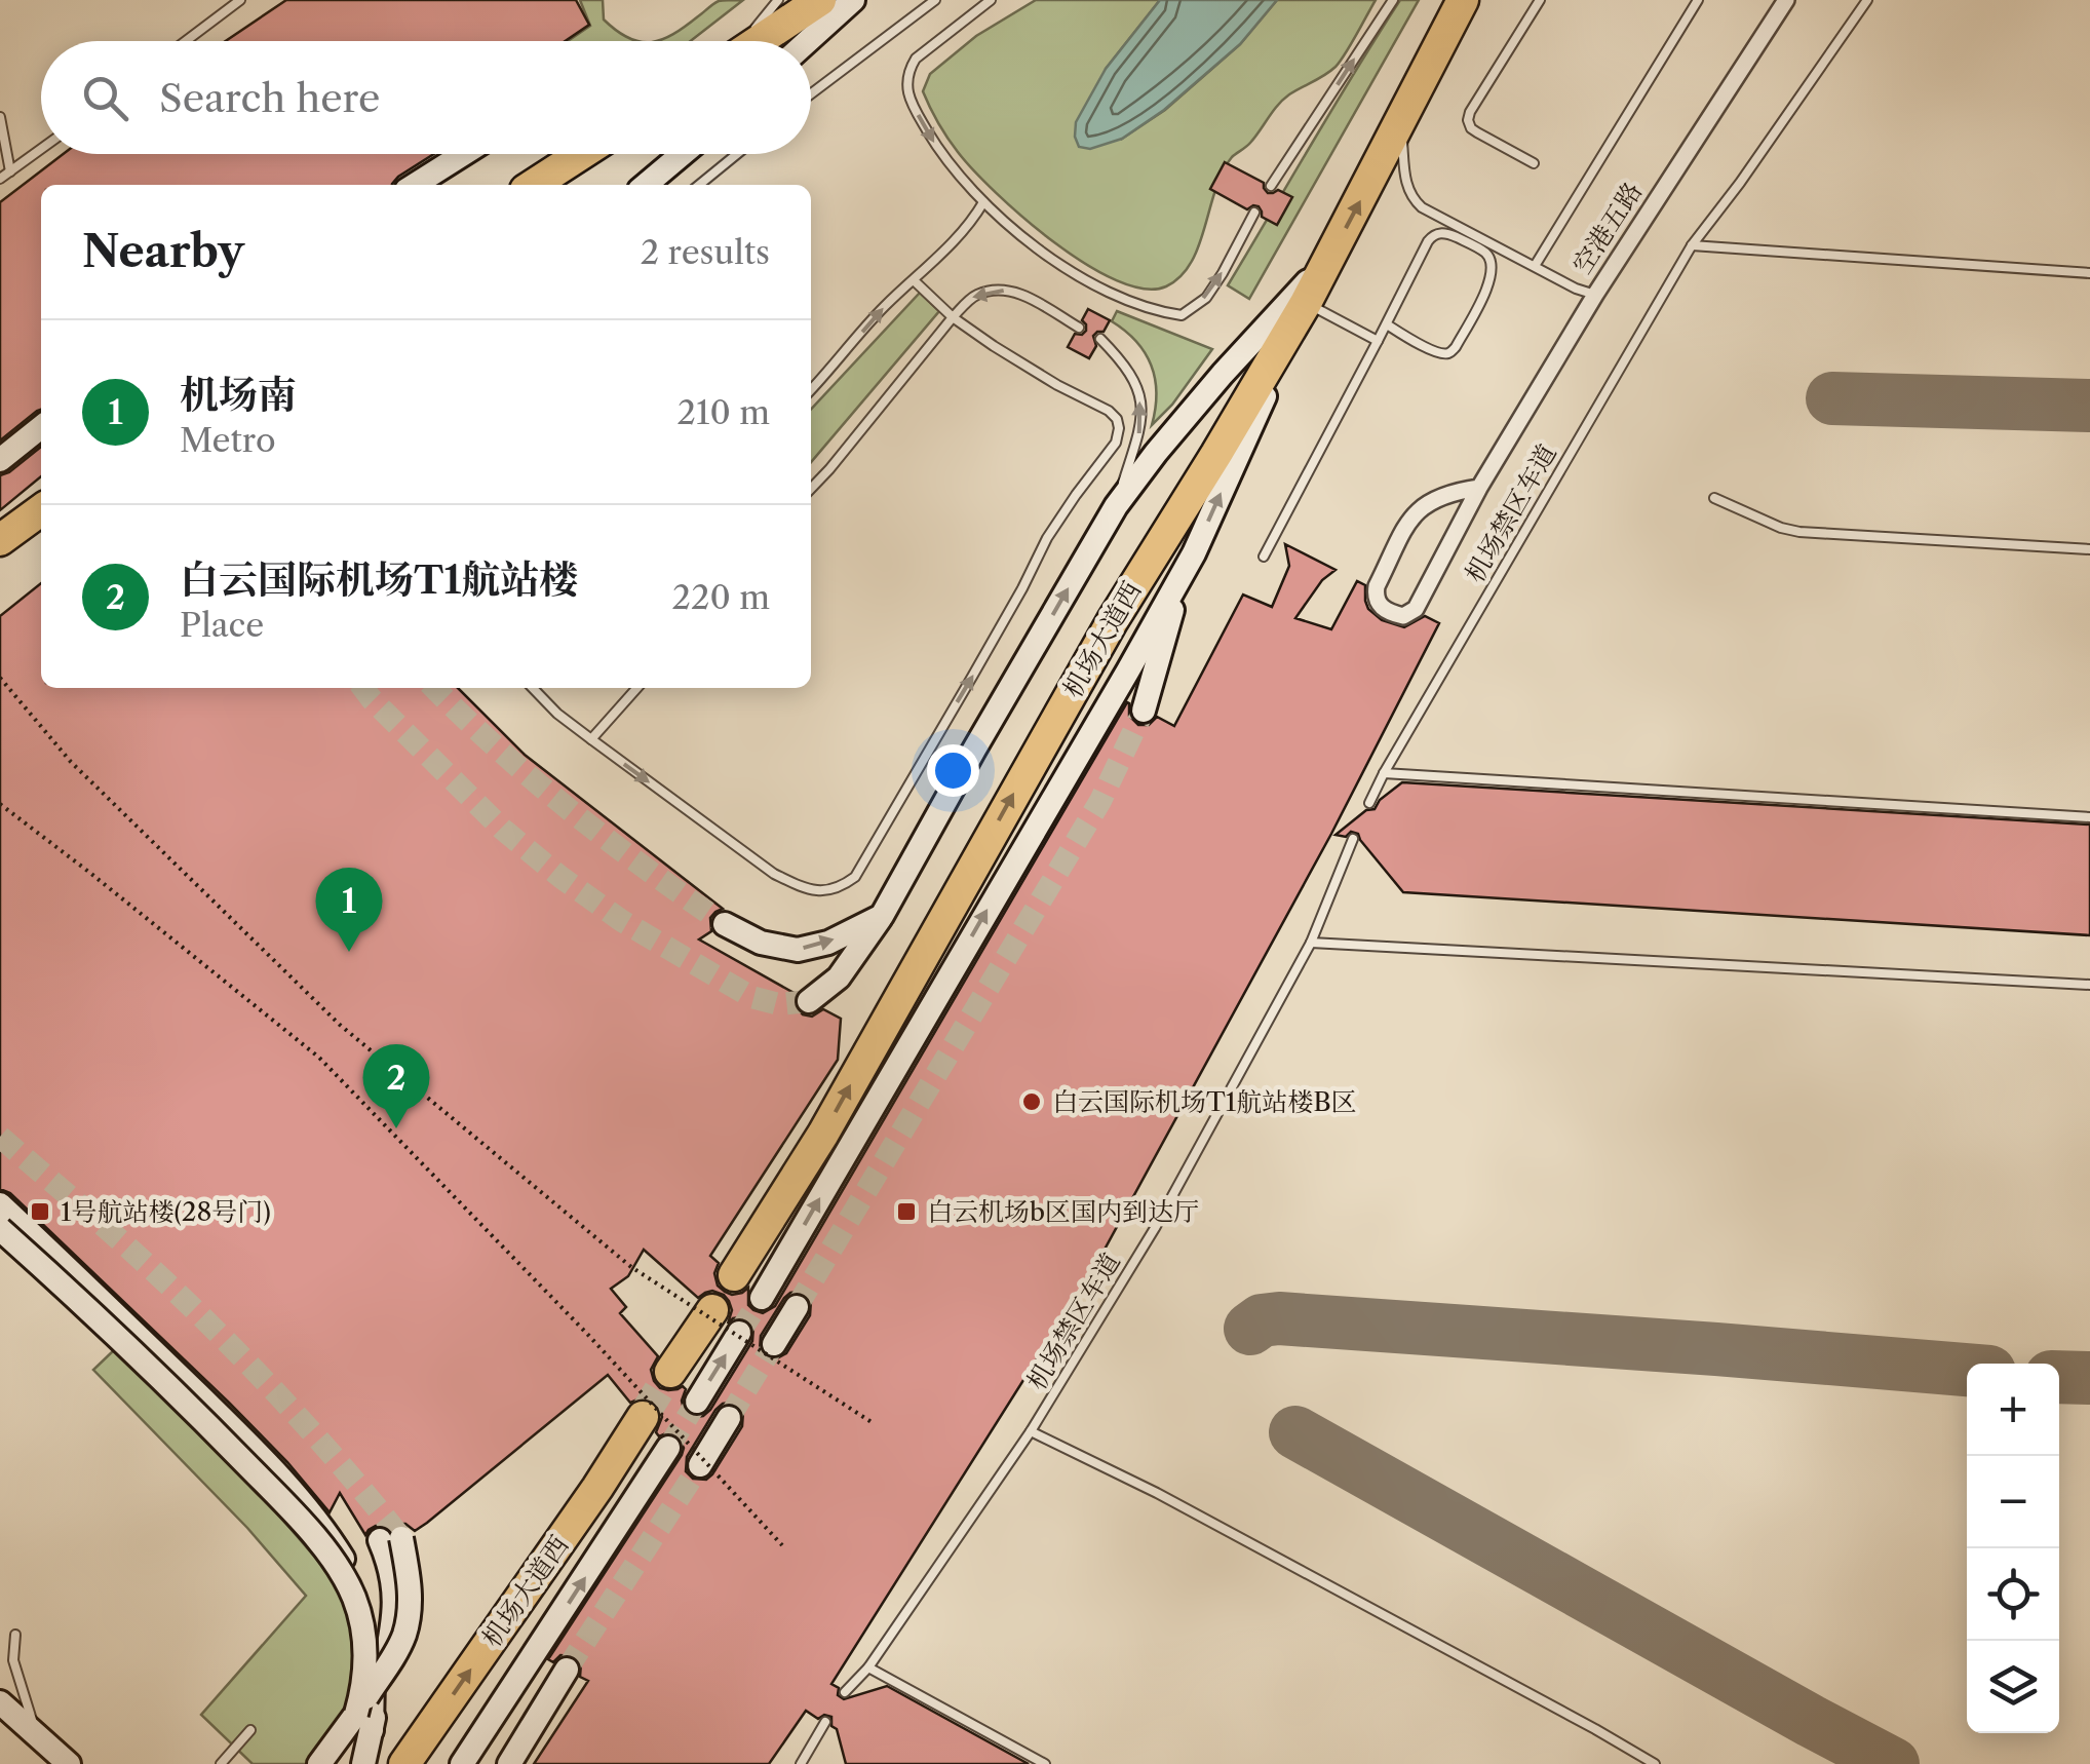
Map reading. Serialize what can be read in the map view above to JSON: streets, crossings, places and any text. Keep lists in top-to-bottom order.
{
  "streets": {
    "highway": ["机场大道西"],
    "street": ["空港五路"],
    "lane": ["机场禁区车道"]
  },
  "one_way": ["机场大道西"],
  "places": {
    "other": ["白云国际机场T1航站楼B区"],
    "transit": ["1号航站楼(28号门)", "白云机场b区国内到达厅"]
  },
  "page": {
    "search": "Search here",
    "heading": ["Nearby", "2 results"],
    "list": [
      {
        "mark": "1",
        "name": "机场南",
        "note": "Metro",
        "value": "210 m"
      },
      {
        "mark": "2",
        "name": "白云国际机场T1航站楼",
        "note": "Place",
        "value": "220 m"
      }
    ],
    "pins": ["1", "2"],
    "map_buttons": ["+", "−"]
  }
}
